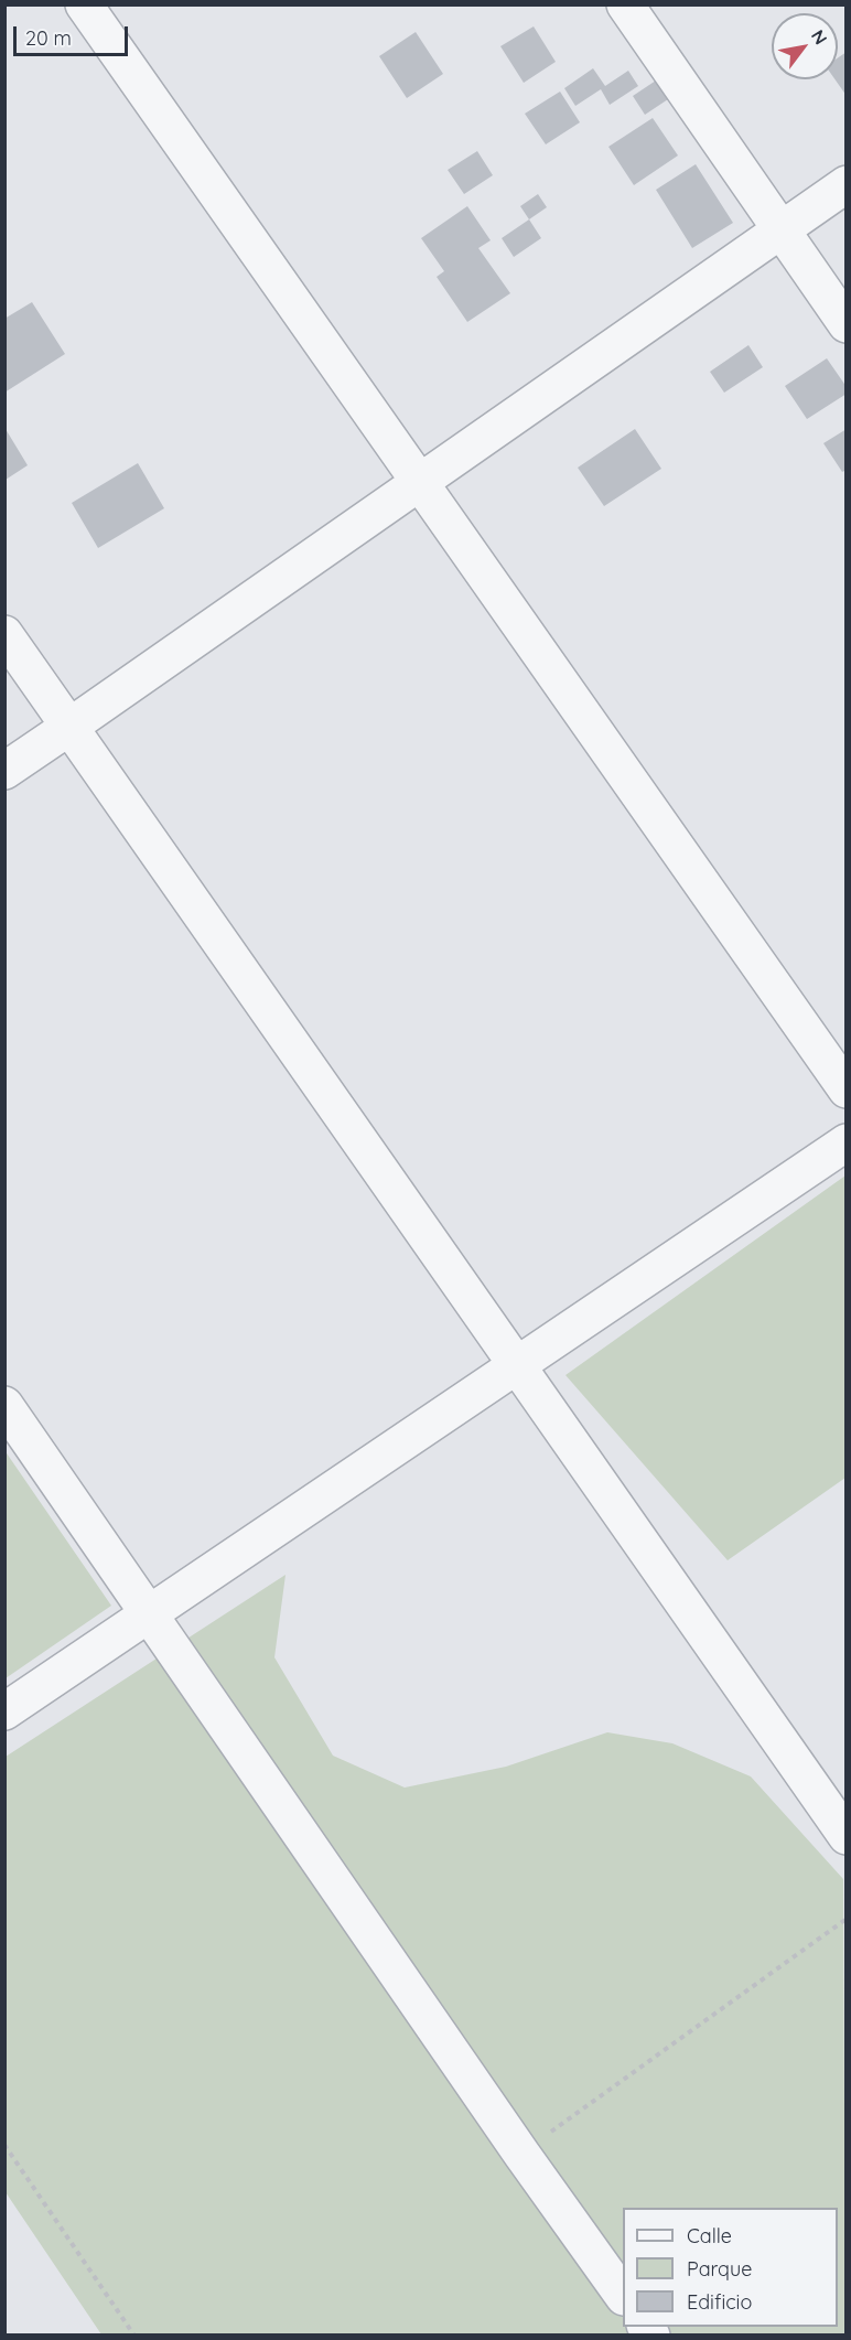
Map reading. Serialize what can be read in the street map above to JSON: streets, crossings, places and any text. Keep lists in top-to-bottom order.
{
  "legend": ["Calle", "Parque", "Edificio"],
  "scale_bar": "20 m",
  "north": "top right"
}
